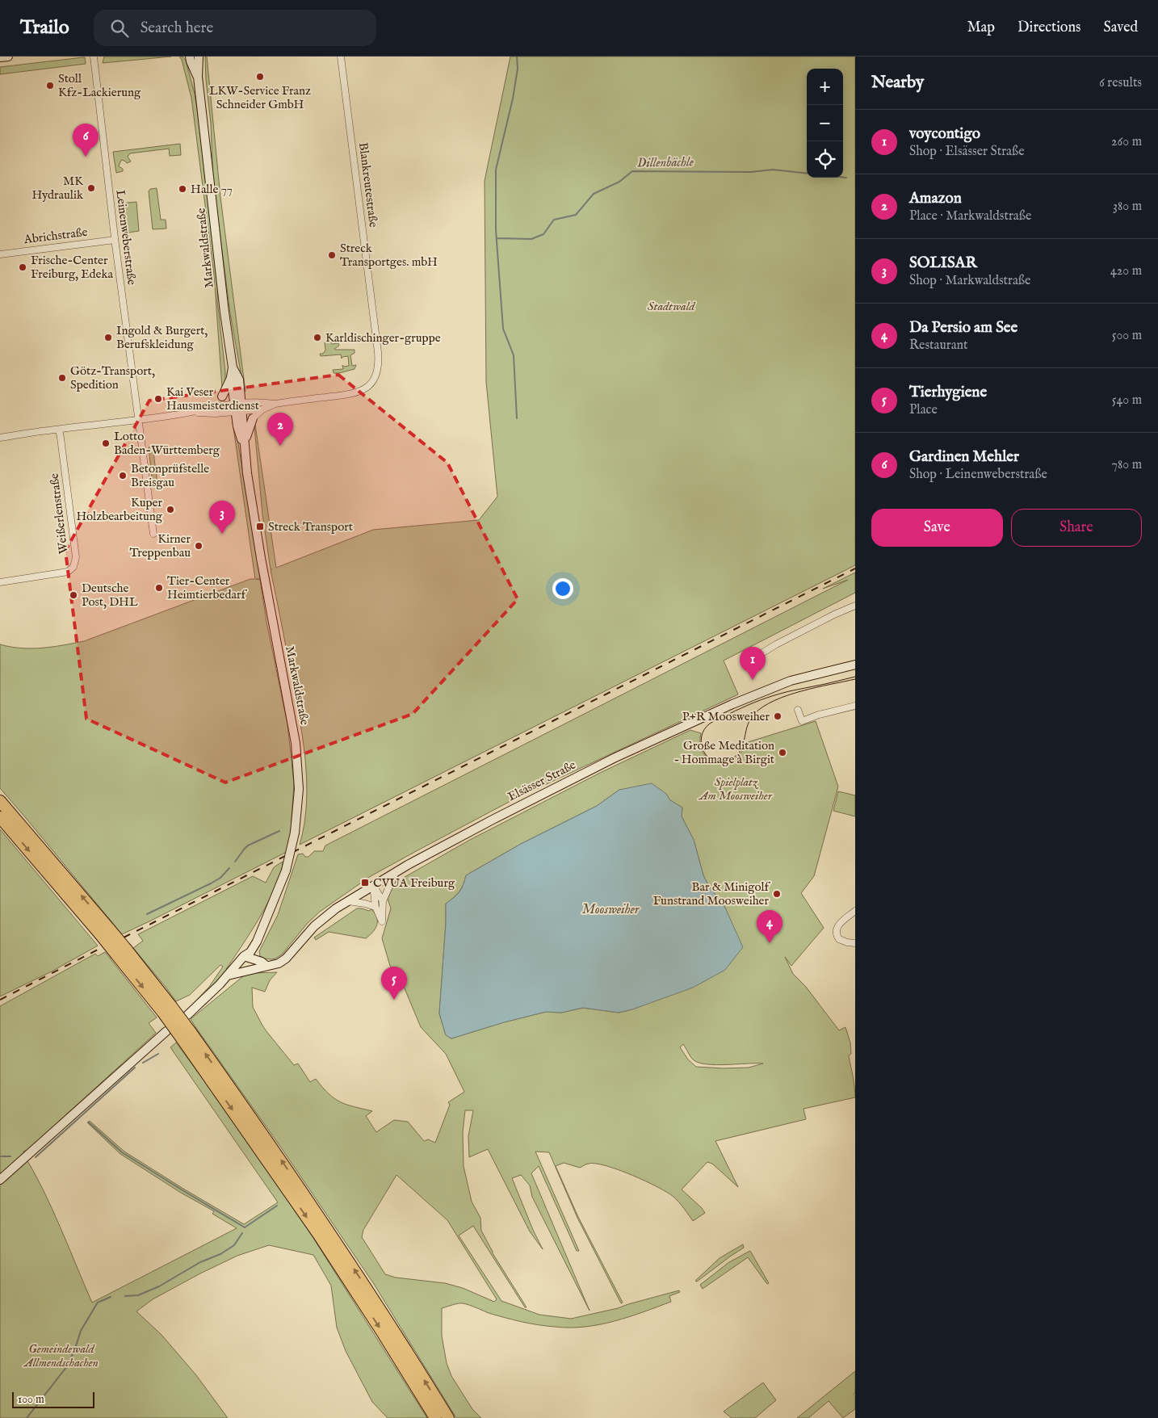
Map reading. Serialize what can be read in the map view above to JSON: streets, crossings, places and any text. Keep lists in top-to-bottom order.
{
  "streets": {
    "main road": ["Markwaldstraße", "Elsässer Straße"],
    "street": [
      "Blankreutestraße",
      "Abrichstraße",
      "Leinenweberstraße",
      "Weißerlenstraße"
    ]
  },
  "crossings": [
    ["Blankreutestraße", "Markwaldstraße"],
    ["Abrichstraße", "Leinenweberstraße"],
    ["Markwaldstraße", "Elsässer Straße"]
  ],
  "water": ["Dillenbächle", "Moosweiher"],
  "parks": ["Stadtwald", "Spielplatz Am Moosweiher", "Gemeindewald Allmendschachen"],
  "places": {
    "other": [
      "LKW-Service Franz Schneider GmbH",
      "Stoll Kfz-Lackierung",
      "MK Hydraulik",
      "Halle 77",
      "Streck Transportges. mbH",
      "Frische-Center Freiburg, Edeka",
      "Ingold & Burgert, Berufskleidung",
      "Karldischinger-gruppe",
      "Götz-Transport, Spedition",
      "Kai Veser Hausmeisterdienst",
      "Lotto Baden-Württemberg",
      "Betonprüfstelle Breisgau",
      "Kuper Holzbearbeitung",
      "Kirner Treppenbau",
      "Tier-Center Heimtierbedarf",
      "Deutsche Post, DHL",
      "P+R Moosweiher",
      "Große Meditation – Hommage à Birgit",
      "Bar & Minigolf Funstrand Moosweiher"
    ],
    "transit": ["Streck Transport", "CVUA Freiburg"]
  },
  "scale_bar": "100 m",
  "page": {
    "header": "Trailo",
    "search": "Search here",
    "nav": ["Map", "Directions", "Saved"],
    "heading": ["Nearby", "6 results"],
    "map_buttons": ["+", "−"],
    "list": [
      {
        "mark": "1",
        "name": "voycontigo",
        "note": "Shop · Elsässer Straße",
        "value": "260 m"
      },
      {
        "mark": "2",
        "name": "Amazon",
        "note": "Place · Markwaldstraße",
        "value": "380 m"
      },
      {
        "mark": "3",
        "name": "SOLISAR",
        "note": "Shop · Markwaldstraße",
        "value": "420 m"
      },
      {
        "mark": "4",
        "name": "Da Persio am See",
        "note": "Restaurant",
        "value": "500 m"
      },
      {
        "mark": "5",
        "name": "Tierhygiene",
        "note": "Place",
        "value": "540 m"
      },
      {
        "mark": "6",
        "name": "Gardinen Mehler",
        "note": "Shop · Leinenweberstraße",
        "value": "780 m"
      }
    ],
    "pins": [
      "6",
      "2",
      "3",
      "1",
      "4",
      "5"
    ],
    "buttons": ["Save", "Share"],
    "scale": "100 m"
  }
}
